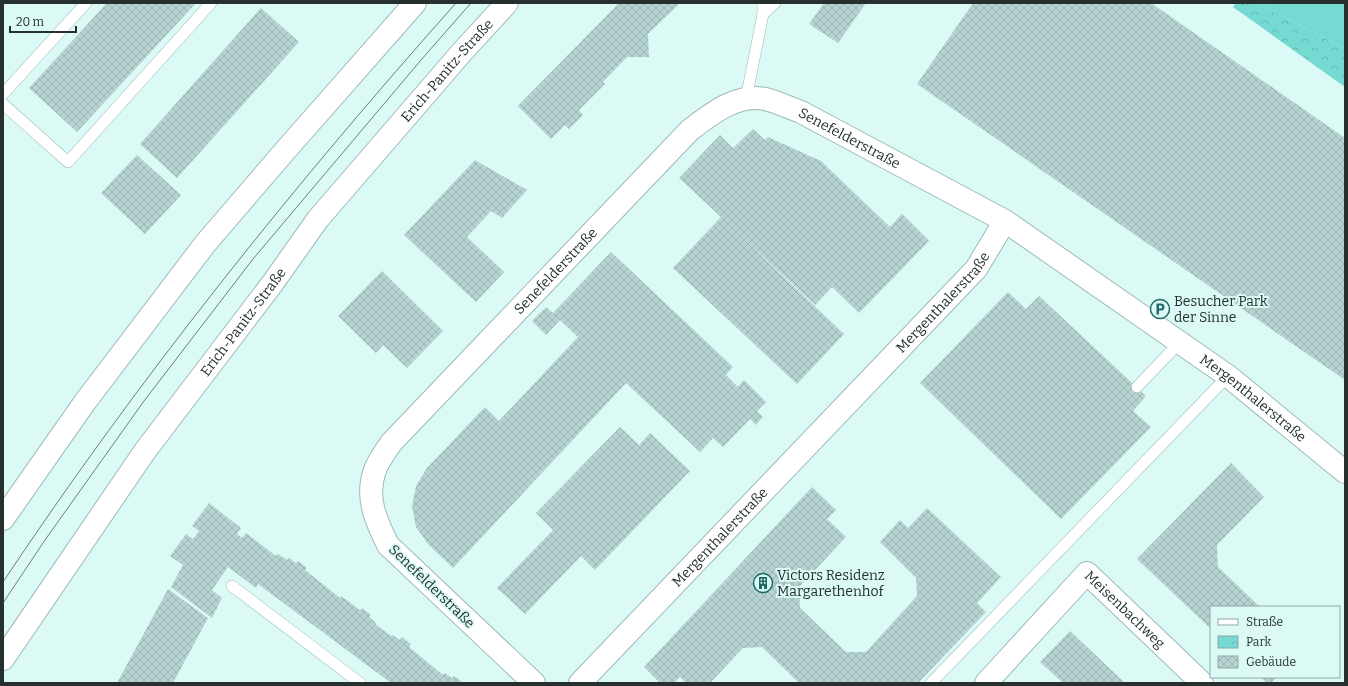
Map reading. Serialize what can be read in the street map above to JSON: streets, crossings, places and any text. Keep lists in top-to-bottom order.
{
  "streets": {
    "street": [
      "Erich-Panitz-Straße",
      "Senefelderstraße",
      "Mergenthalerstraße",
      "Meisenbachweg"
    ]
  },
  "crossings": [
    ["Senefelderstraße", "Mergenthalerstraße"]
  ],
  "places": {
    "parking": ["Besucher Park der Sinne"],
    "building": ["Victors Residenz Margarethenhof"]
  },
  "legend": ["Straße", "Park", "Gebäude"],
  "scale_bar": "20 m"
}
